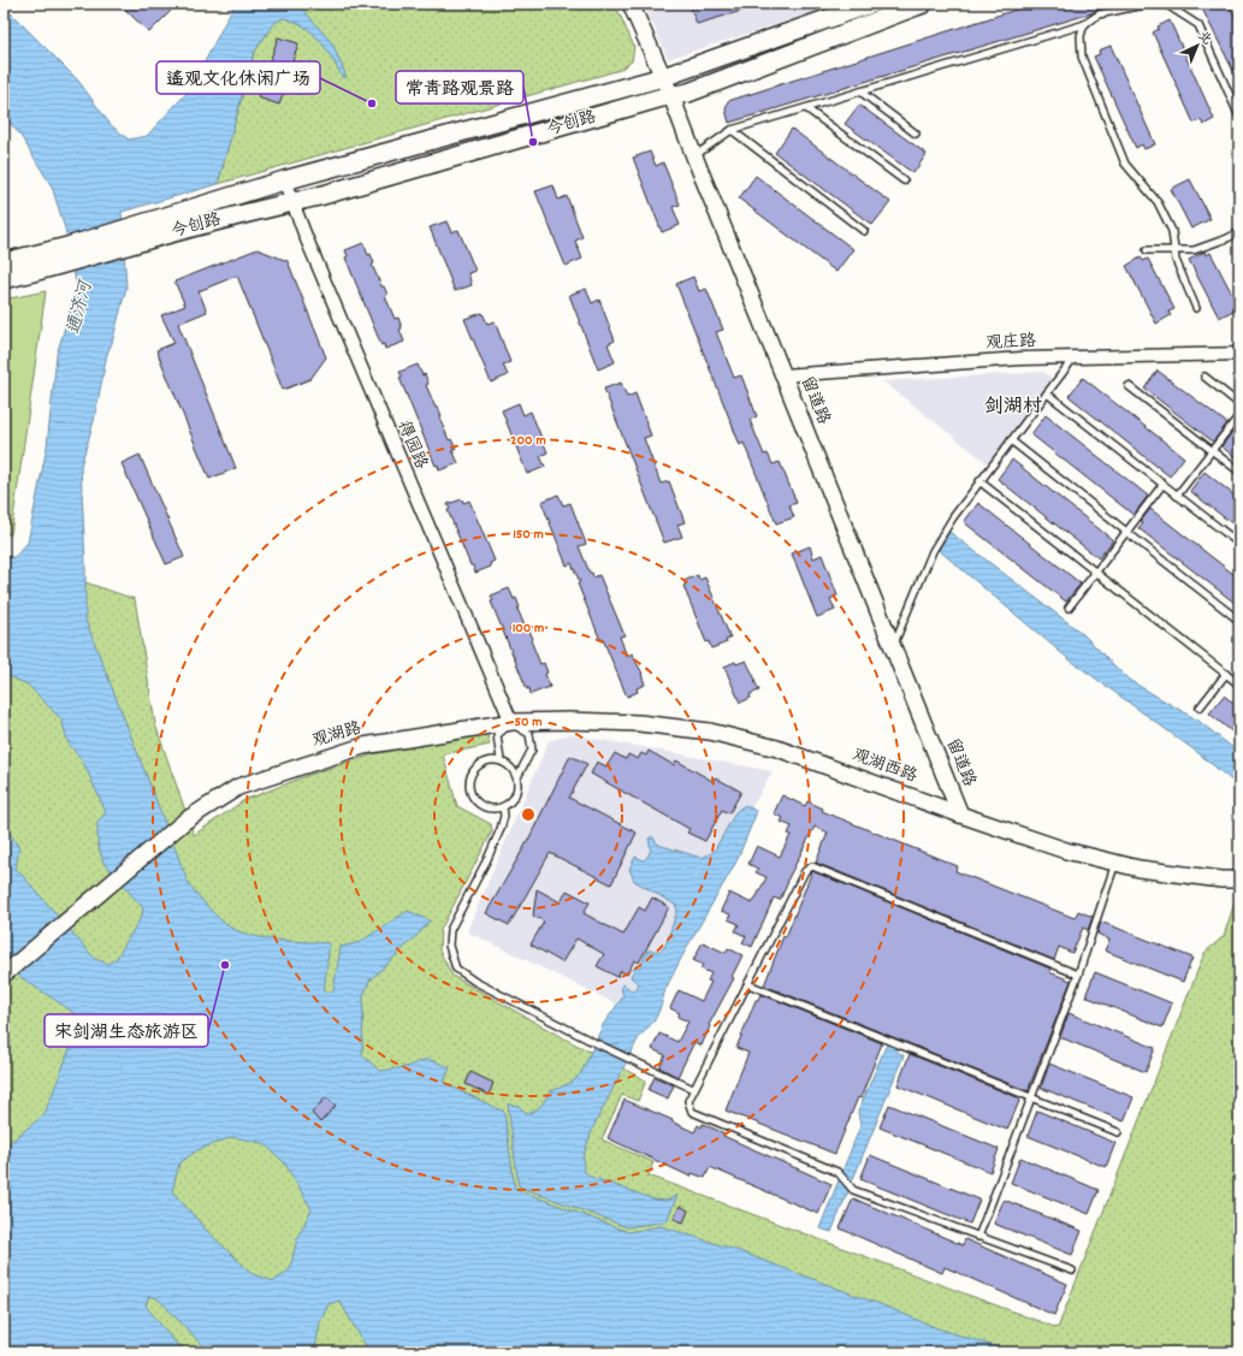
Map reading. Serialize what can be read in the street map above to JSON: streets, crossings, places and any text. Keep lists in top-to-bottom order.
{
  "streets": {
    "main road": ["今创路"],
    "street": [
      "观庄路",
      "留道路",
      "得园路",
      "观湖路",
      "观湖西路"
    ]
  },
  "crossings": [
    ["今创路", "留道路"],
    ["今创路", "得园路"],
    ["观庄路", "留道路"],
    ["留道路", "观湖西路"],
    ["得园路", "观湖路"],
    ["得园路", "观湖西路"],
    ["观湖路", "观湖西路"]
  ],
  "districts": ["剑湖村"],
  "water": ["通济河"],
  "places": ["遥观文化休闲广场", "常青路观景路", "宋剑湖生态旅游区"],
  "north": "top right",
  "rings": [
    "200 m",
    "150 m",
    "100 m",
    "50 m"
  ]
}
